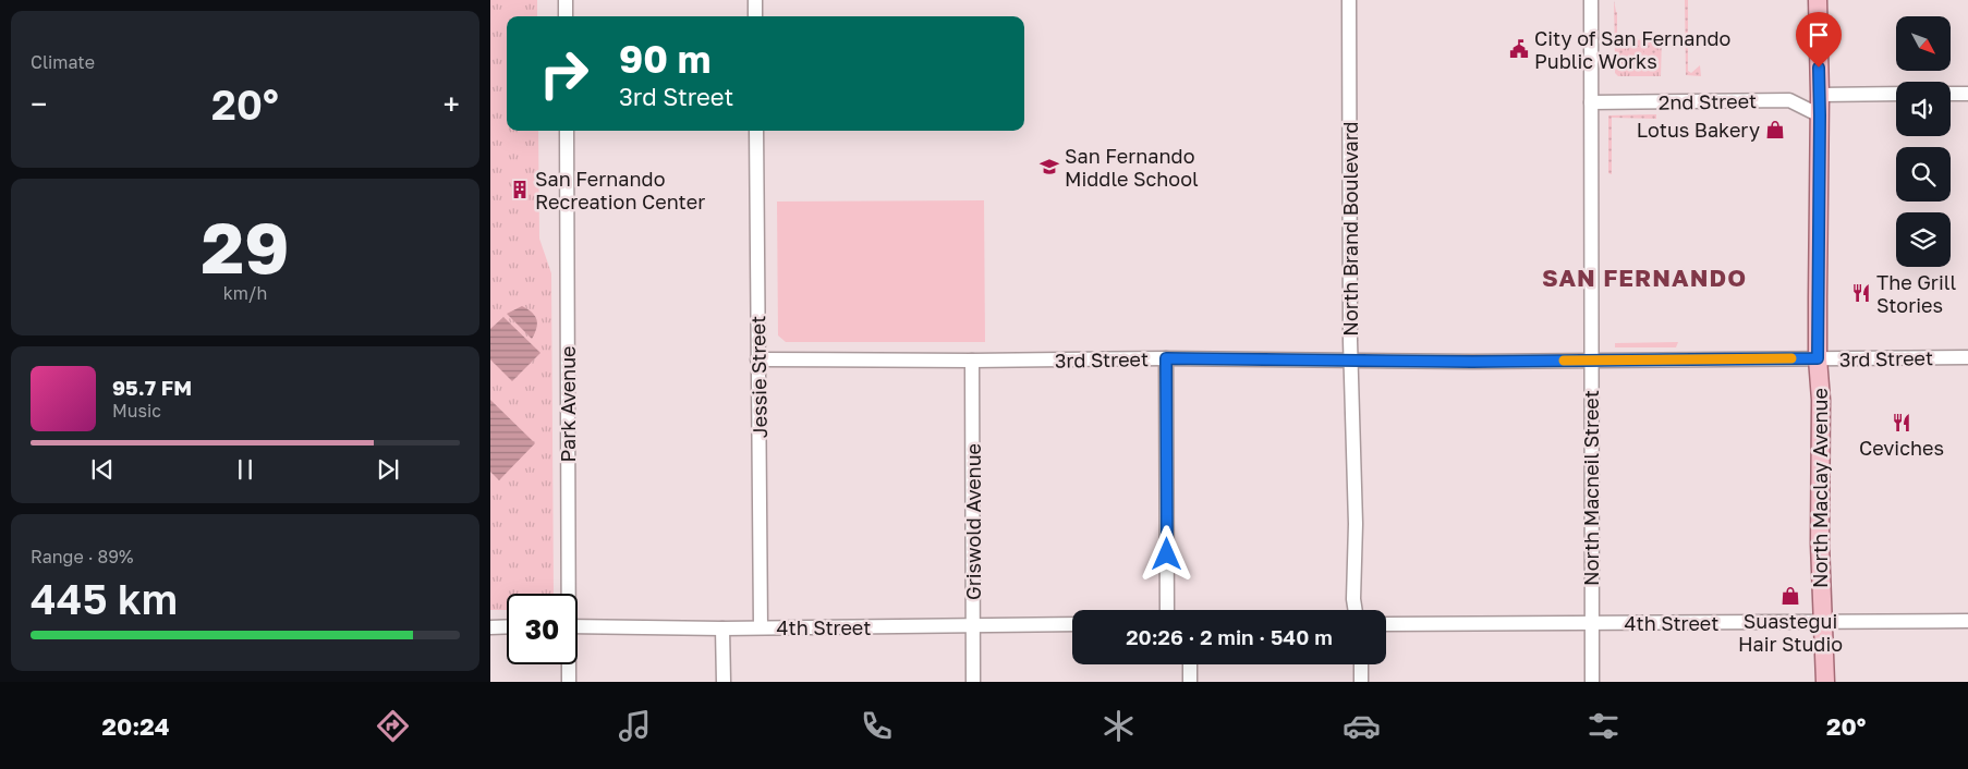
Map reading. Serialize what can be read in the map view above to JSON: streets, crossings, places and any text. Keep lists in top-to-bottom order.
{
  "streets": {
    "main road": ["North Maclay Avenue"],
    "street": [
      "2nd Street",
      "North Brand Boulevard",
      "3rd Street",
      "Jessie Street",
      "Park Avenue",
      "North Macneil Street",
      "Griswold Avenue",
      "4th Street"
    ]
  },
  "crossings": [
    ["2nd Street", "North Macneil Street"],
    ["2nd Street", "North Maclay Avenue"],
    ["North Brand Boulevard", "3rd Street"],
    ["3rd Street", "Jessie Street"],
    ["3rd Street", "North Macneil Street"],
    ["3rd Street", "North Maclay Avenue"],
    ["3rd Street", "Griswold Avenue"],
    ["Jessie Street", "4th Street"],
    ["North Macneil Street", "4th Street"],
    ["North Maclay Avenue", "4th Street"],
    ["Griswold Avenue", "4th Street"]
  ],
  "districts": ["SAN FERNANDO"],
  "places": {
    "public building": ["City of San Fernando Public Works"],
    "shop": ["Lotus Bakery", "Suastegui Hair Studio"],
    "school or university": ["San Fernando Middle School"],
    "building": ["San Fernando Recreation Center"],
    "restaurant": ["The Grill Stories", "Ceviches"]
  },
  "north": "bottom right",
  "page": {
    "tile": [
      "Climate",
      ["29", "km/h"],
      ["Range · 89%", "445 km"]
    ],
    "turn": ["90 m", "3rd Street"],
    "heat": ["−", "20°", "+"],
    "song": ["95.7 FM", "Music"],
    "limit": "30",
    "trip": "20:26 · 2 min · 540 m",
    "tabs": ["20:24", "20°"]
  }
}
